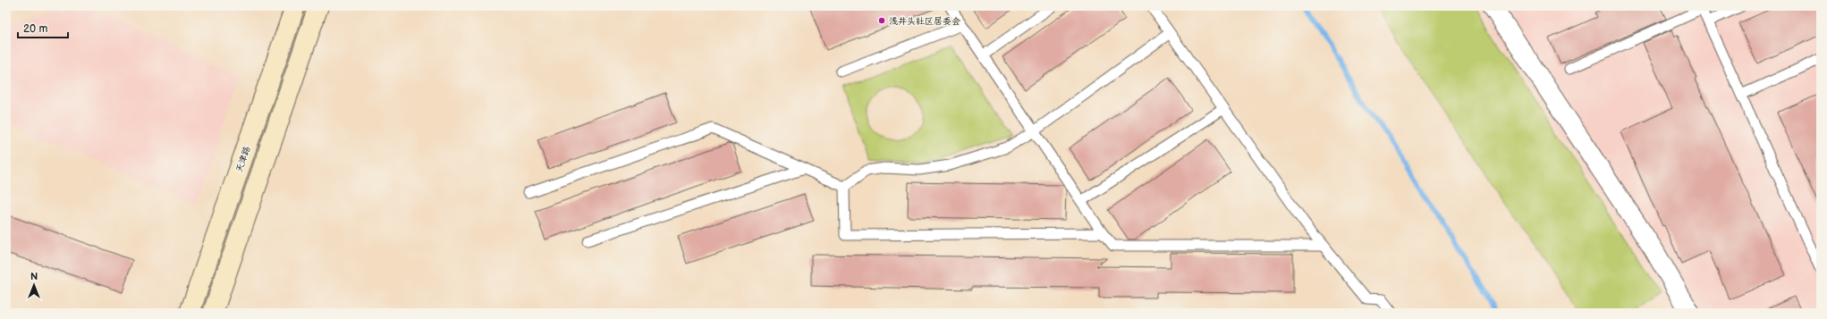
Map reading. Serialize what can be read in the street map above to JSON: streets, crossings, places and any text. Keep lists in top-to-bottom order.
{
  "streets": {
    "main road": ["天津路"]
  },
  "places": ["浅井头社区居委会"],
  "scale_bar": "20 m",
  "north": "top"
}
